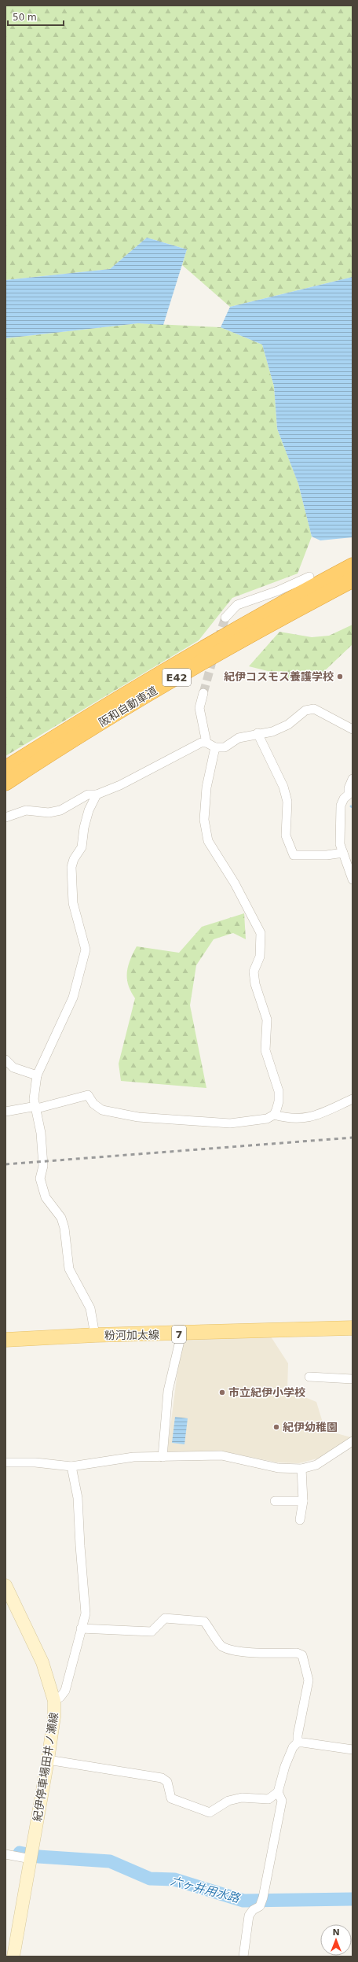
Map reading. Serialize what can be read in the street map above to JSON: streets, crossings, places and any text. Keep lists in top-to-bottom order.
{
  "streets": {
    "highway": ["E42", "阪和自動車道"],
    "main road": ["7", "粉河加太線", "紀伊停車場田井ノ瀬線"]
  },
  "water": ["六ヶ井用水路"],
  "places": ["紀伊コスモス養護学校", "市立紀伊小学校", "紀伊幼稚園"],
  "scale_bar": "50 m",
  "north": "top"
}
